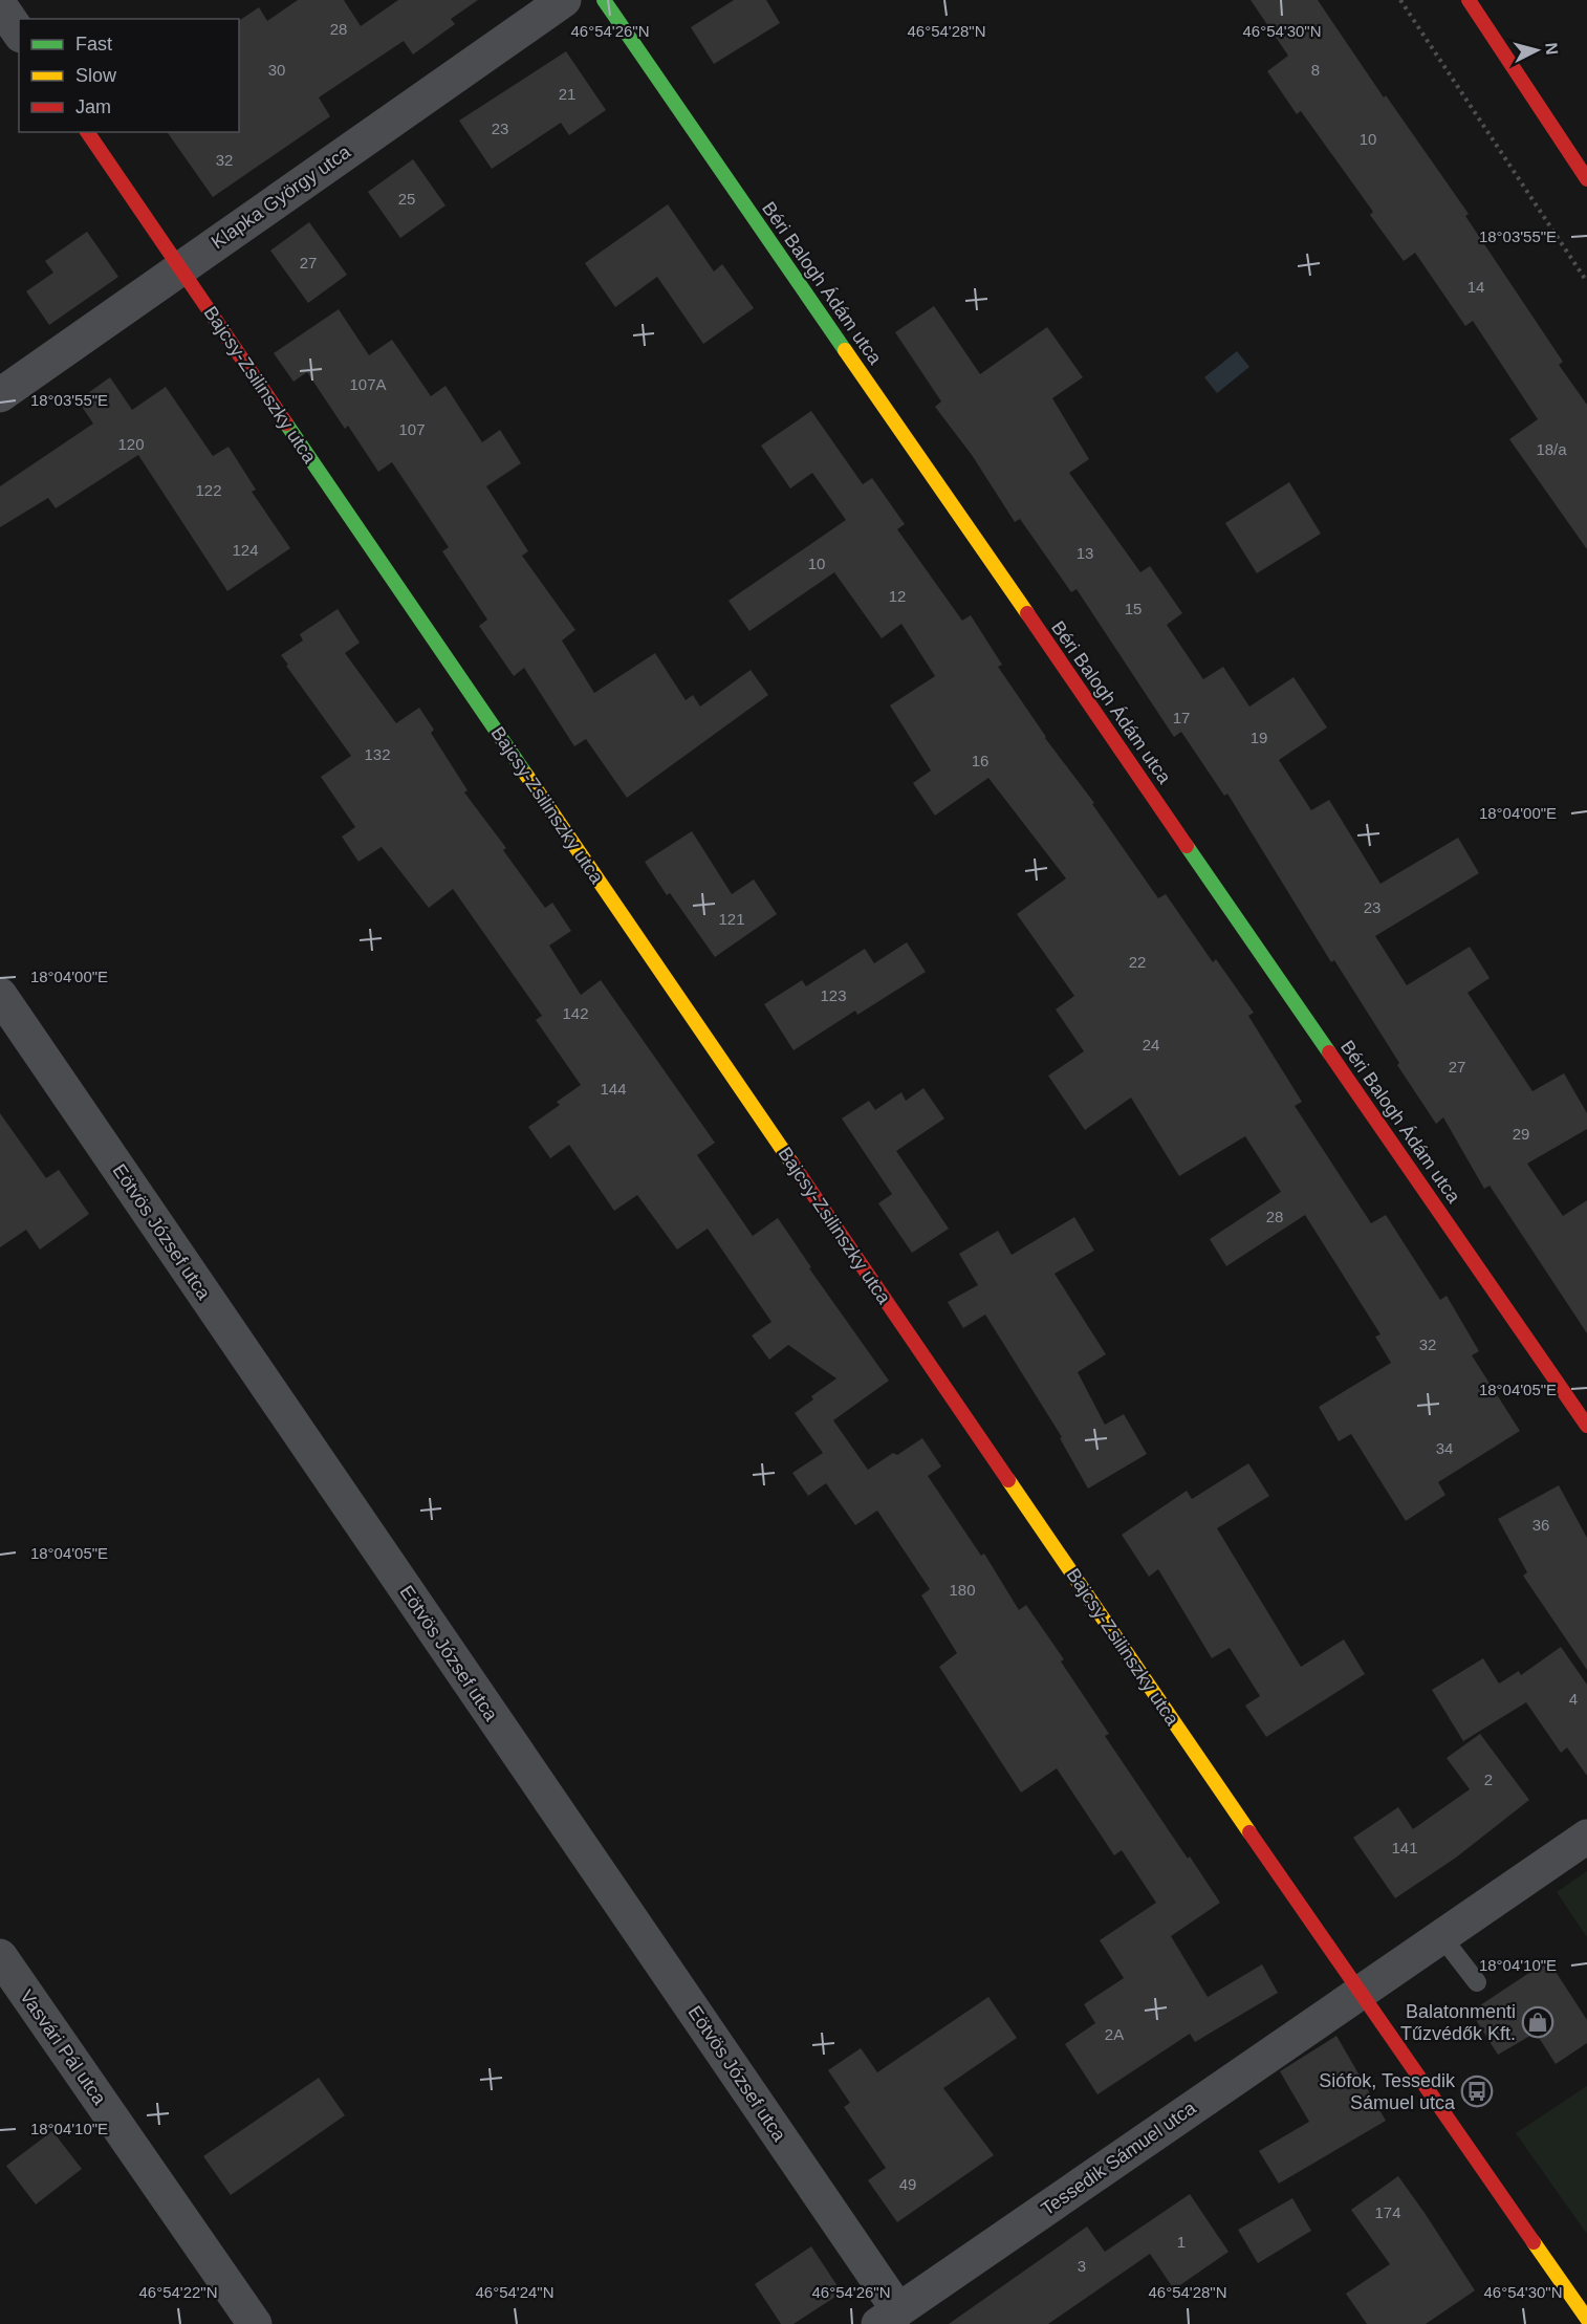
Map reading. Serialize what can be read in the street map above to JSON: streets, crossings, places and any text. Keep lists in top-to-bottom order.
{
  "streets": {
    "street": [
      "Klapka György utca",
      "Béri Balogh Ádám utca",
      "Bajcsy-Zsilinszky utca",
      "Eötvös József utca",
      "Vasvári Pál utca",
      "Tessedik Sámuel utca"
    ]
  },
  "crossings": [
    ["Klapka György utca", "Bajcsy-Zsilinszky utca"],
    ["Bajcsy-Zsilinszky utca", "Tessedik Sámuel utca"],
    ["Eötvös József utca", "Tessedik Sámuel utca"]
  ],
  "places": {
    "shop": ["Balatonmenti Tűzvédők Kft."],
    "bus stop": ["Siófok, Tessedik Sámuel utca"]
  },
  "house_numbers": [
    "28",
    "30",
    "8",
    "21",
    "23",
    "10",
    "32",
    "25",
    "27",
    "14",
    "107A",
    "107",
    "120",
    "18/a",
    "122",
    "124",
    "13",
    "10",
    "12",
    "15",
    "17",
    "19",
    "132",
    "16",
    "23",
    "121",
    "22",
    "123",
    "142",
    "24",
    "27",
    "144",
    "29",
    "28",
    "32",
    "34",
    "36",
    "180",
    "4",
    "2",
    "141",
    "2A",
    "49",
    "174",
    "1",
    "3"
  ],
  "legend": ["Fast", "Slow", "Jam"],
  "north": "right",
  "coordinates": [
    "46°54'26\"N",
    "46°54'28\"N",
    "46°54'30\"N",
    "18°03'55\"E",
    "18°04'00\"E",
    "18°04'05\"E",
    "18°04'10\"E",
    "46°54'22\"N",
    "46°54'24\"N"
  ]
}
